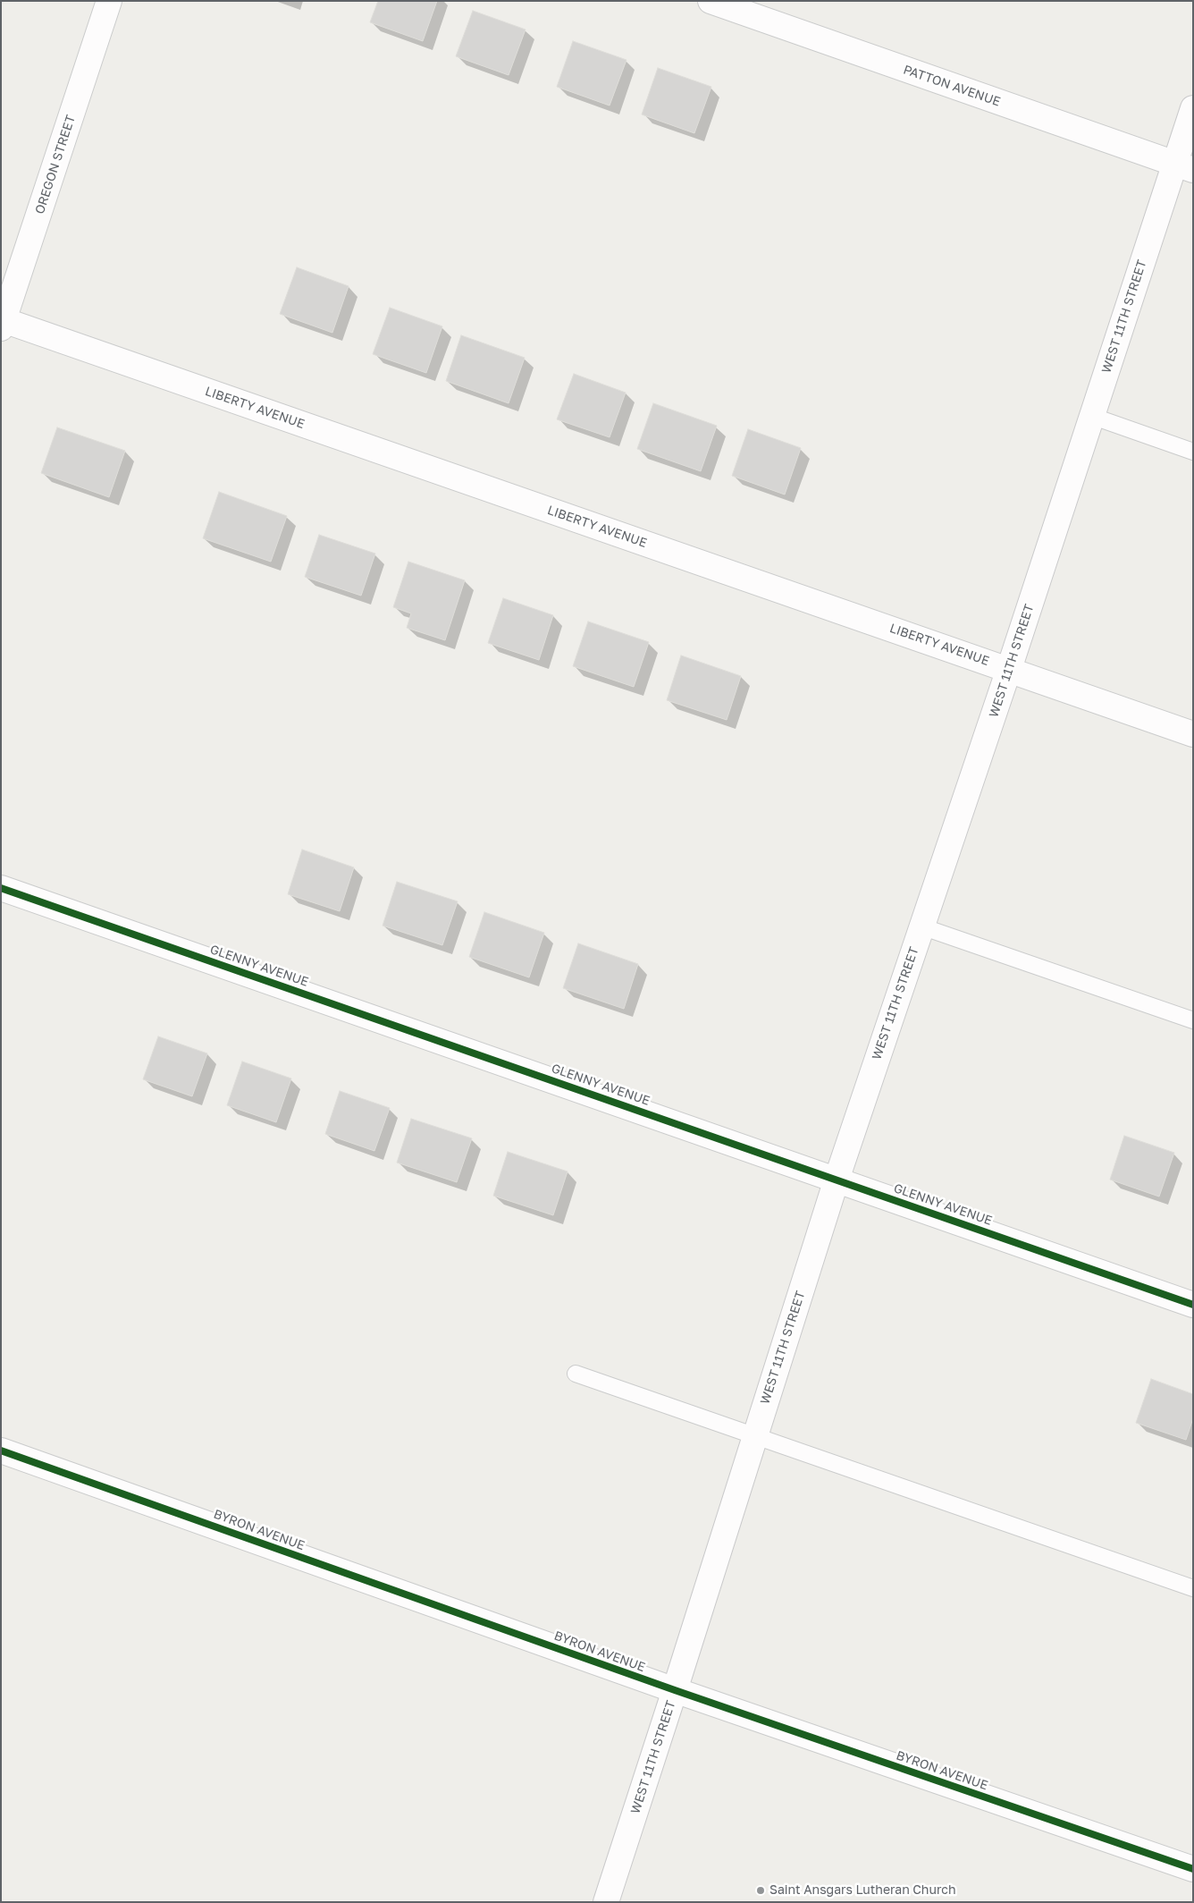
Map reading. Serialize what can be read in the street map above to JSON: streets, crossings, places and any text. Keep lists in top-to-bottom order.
{
  "streets": {
    "street": [
      "PATTON AVENUE",
      "OREGON STREET",
      "WEST 11TH STREET",
      "LIBERTY AVENUE",
      "GLENNY AVENUE",
      "BYRON AVENUE"
    ]
  },
  "crossings": [
    ["PATTON AVENUE", "WEST 11TH STREET"],
    ["OREGON STREET", "LIBERTY AVENUE"],
    ["WEST 11TH STREET", "LIBERTY AVENUE"],
    ["WEST 11TH STREET", "GLENNY AVENUE"],
    ["WEST 11TH STREET", "BYRON AVENUE"]
  ],
  "places": ["Saint Ansgars Lutheran Church"]
}
